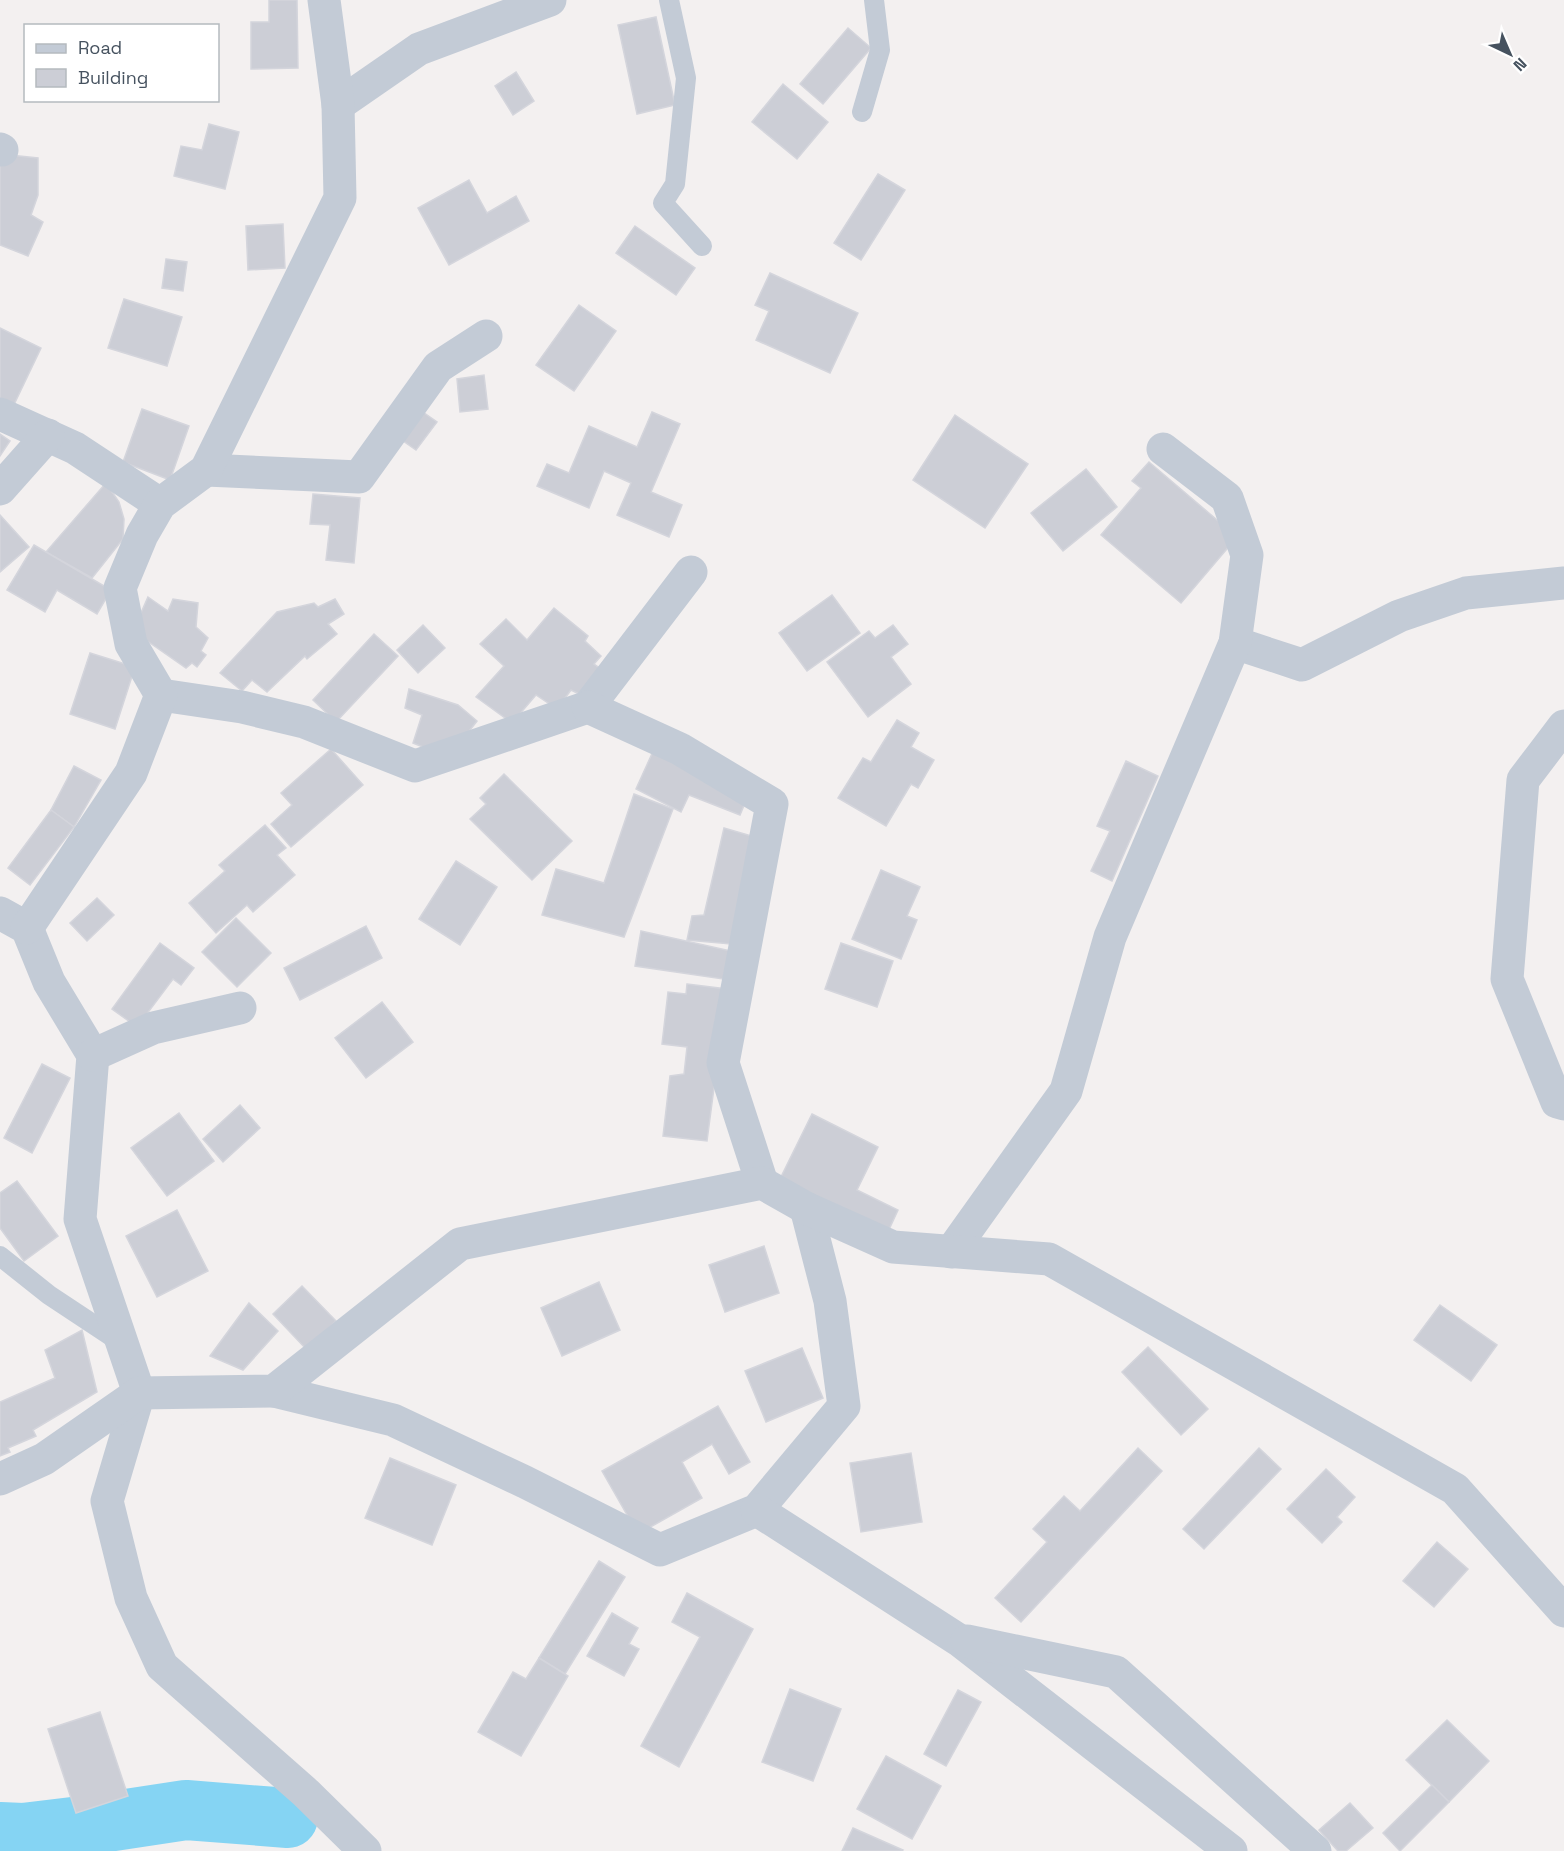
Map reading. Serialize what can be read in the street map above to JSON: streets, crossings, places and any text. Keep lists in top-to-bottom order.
{
  "legend": ["Road", "Building"],
  "north": "bottom right"
}
